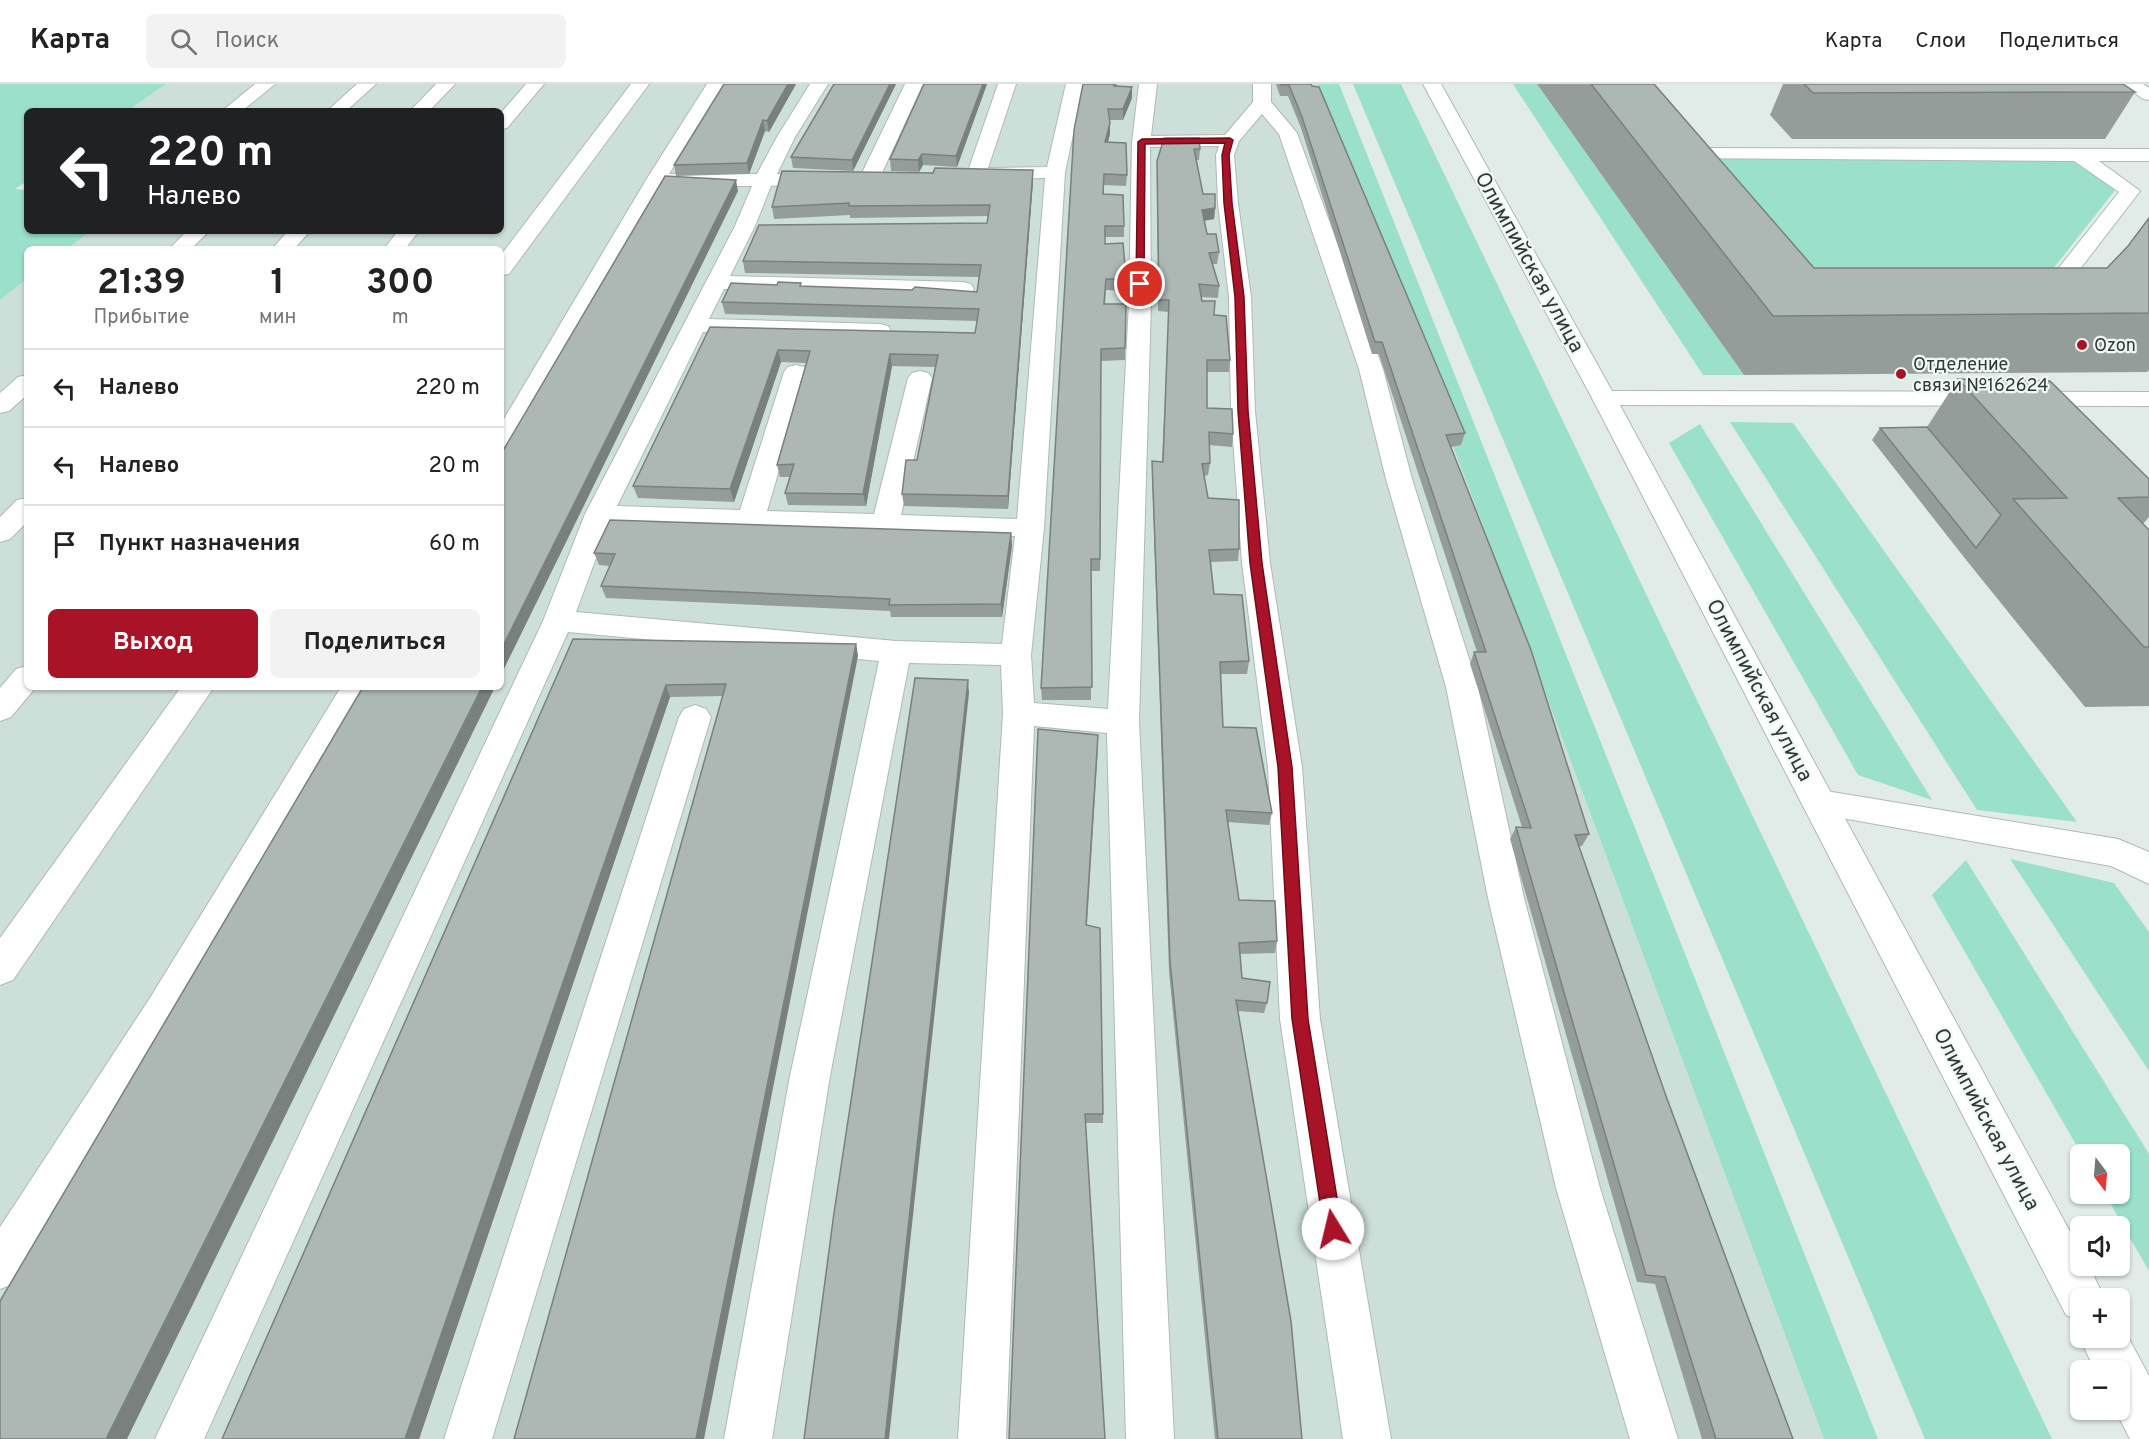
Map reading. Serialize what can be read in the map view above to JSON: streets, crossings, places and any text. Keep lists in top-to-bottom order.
{
  "streets": {
    "main road": ["Олимпийская улица"]
  },
  "places": ["Ozon", "Отделение связи №162624"],
  "north": "bottom",
  "page": {
    "header": "Карта",
    "search": "Поиск",
    "nav": ["Карта", "Слои", "Поделиться"],
    "turn": ["220 m", "Налево"],
    "eta": [
      "21:39",
      "Прибытие",
      "1",
      "мин",
      "300",
      "m"
    ],
    "list": [
      {
        "name": "Налево",
        "value": "220 m"
      },
      {
        "name": "Налево",
        "value": "20 m"
      },
      {
        "name": "Пункт назначения",
        "value": "60 m"
      }
    ],
    "buttons": ["Выход", "Поделиться"],
    "map_buttons": ["+", "−"]
  }
}
